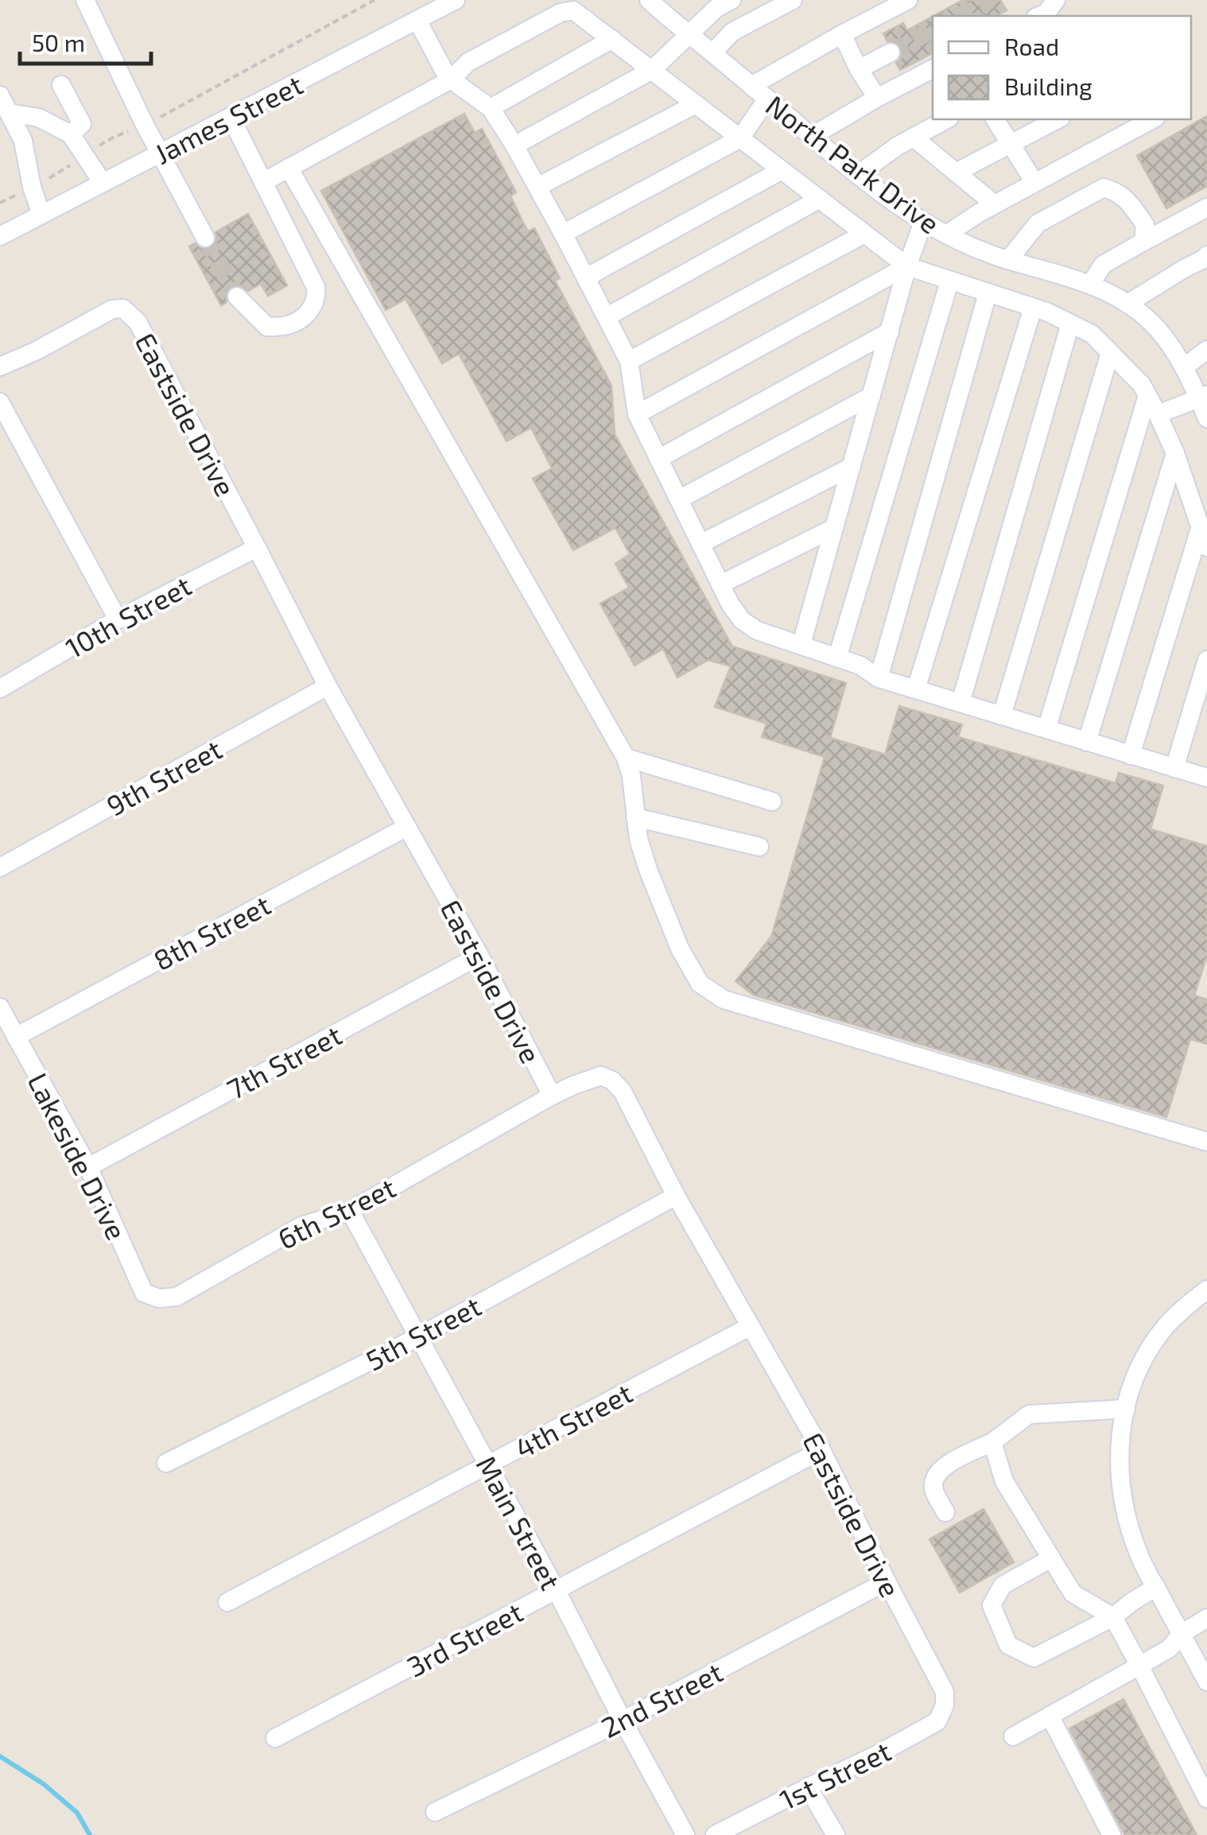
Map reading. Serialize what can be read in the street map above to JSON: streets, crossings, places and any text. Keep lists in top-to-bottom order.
{
  "streets": {
    "street": [
      "James Street",
      "North Park Drive",
      "Eastside Drive",
      "10th Street",
      "9th Street",
      "8th Street",
      "7th Street",
      "Lakeside Drive",
      "6th Street",
      "5th Street",
      "4th Street",
      "Main Street",
      "3rd Street",
      "2nd Street",
      "1st Street"
    ]
  },
  "crossings": [
    ["Eastside Drive", "10th Street"],
    ["Eastside Drive", "9th Street"],
    ["Eastside Drive", "8th Street"],
    ["Eastside Drive", "7th Street"],
    ["Eastside Drive", "6th Street"],
    ["Eastside Drive", "5th Street"],
    ["Eastside Drive", "4th Street"],
    ["Eastside Drive", "3rd Street"],
    ["Eastside Drive", "2nd Street"],
    ["Eastside Drive", "1st Street"],
    ["8th Street", "Lakeside Drive"],
    ["7th Street", "Lakeside Drive"],
    ["Lakeside Drive", "6th Street"],
    ["6th Street", "Main Street"],
    ["5th Street", "Main Street"],
    ["4th Street", "Main Street"],
    ["Main Street", "3rd Street"],
    ["Main Street", "2nd Street"]
  ],
  "legend": ["Road", "Building"],
  "scale_bar": "50 m"
}
